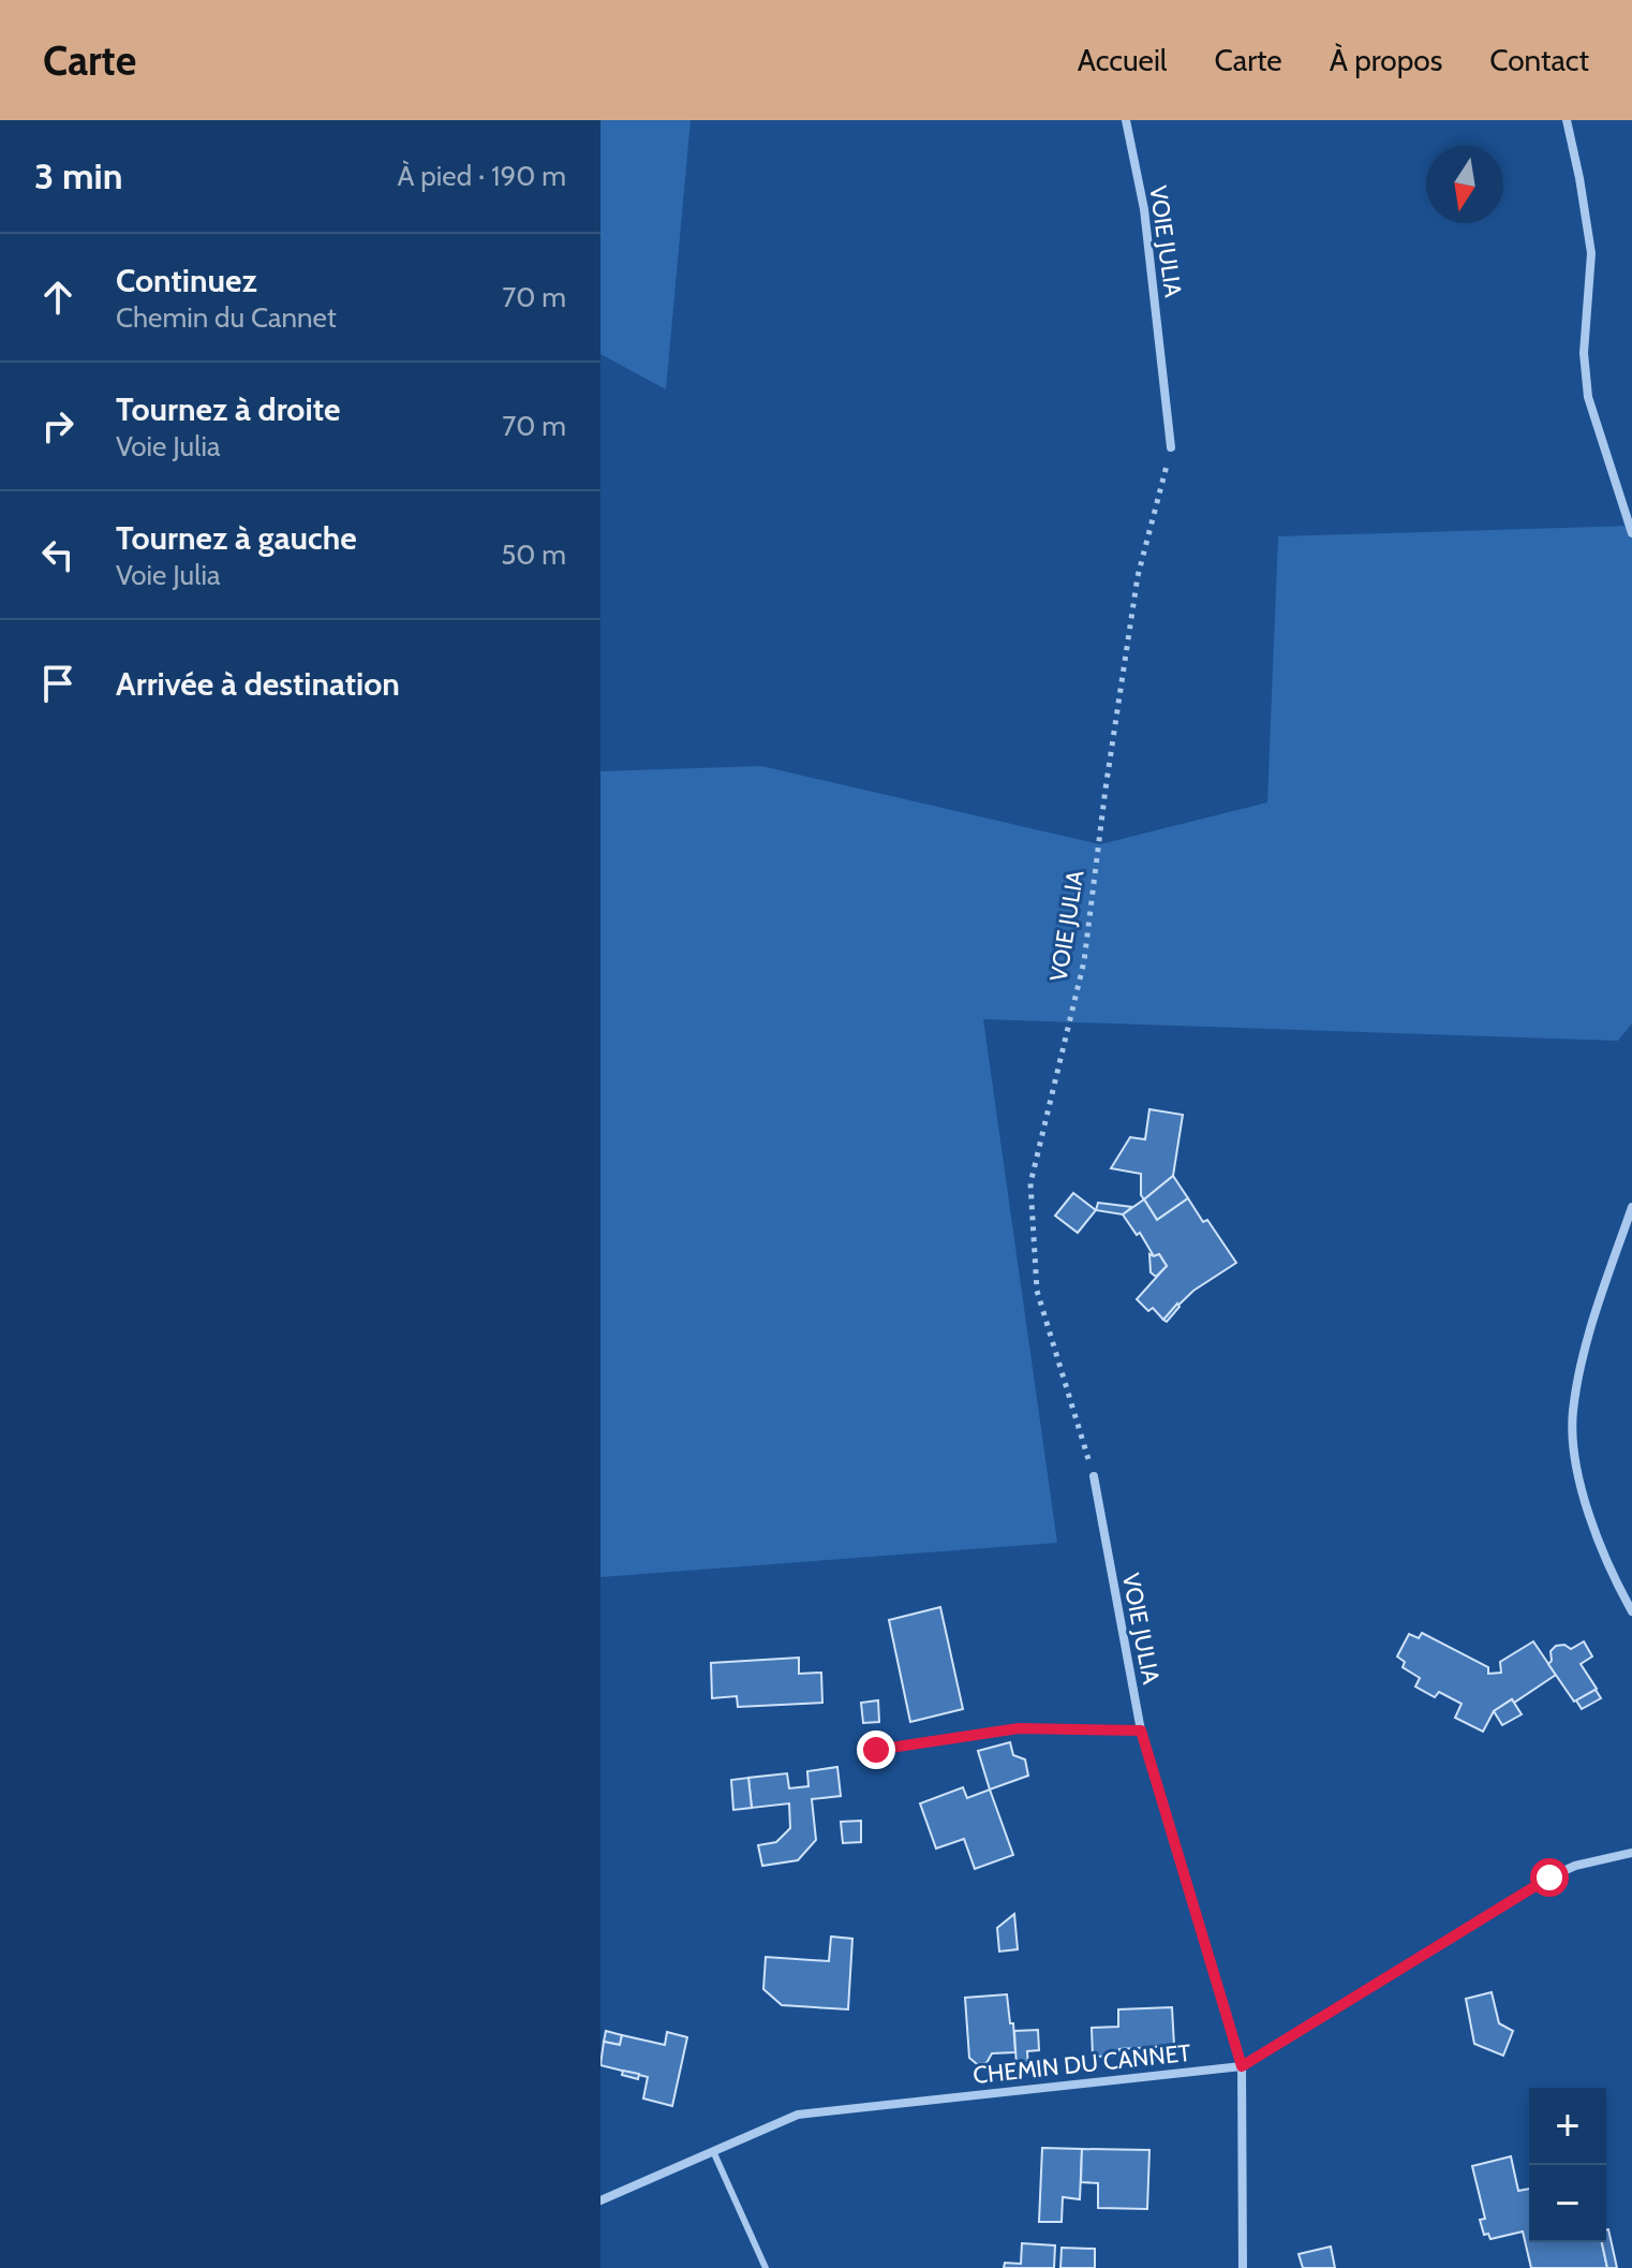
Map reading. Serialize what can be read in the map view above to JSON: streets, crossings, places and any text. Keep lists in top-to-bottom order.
{
  "streets": {
    "street": ["VOIE JULIA", "CHEMIN DU CANNET"]
  },
  "crossings": [
    ["VOIE JULIA", "CHEMIN DU CANNET"]
  ],
  "north": "bottom",
  "page": {
    "header": "Carte",
    "nav": [
      "Accueil",
      "Carte",
      "À propos",
      "Contact"
    ],
    "heading": ["3 min", "À pied · 190 m"],
    "list": [
      ["Continuez", "Chemin du Cannet", "70 m"],
      ["Tournez à droite", "Voie Julia", "70 m"],
      ["Tournez à gauche", "Voie Julia", "50 m"],
      "Arrivée à destination"
    ],
    "map_buttons": ["+", "−"]
  }
}
